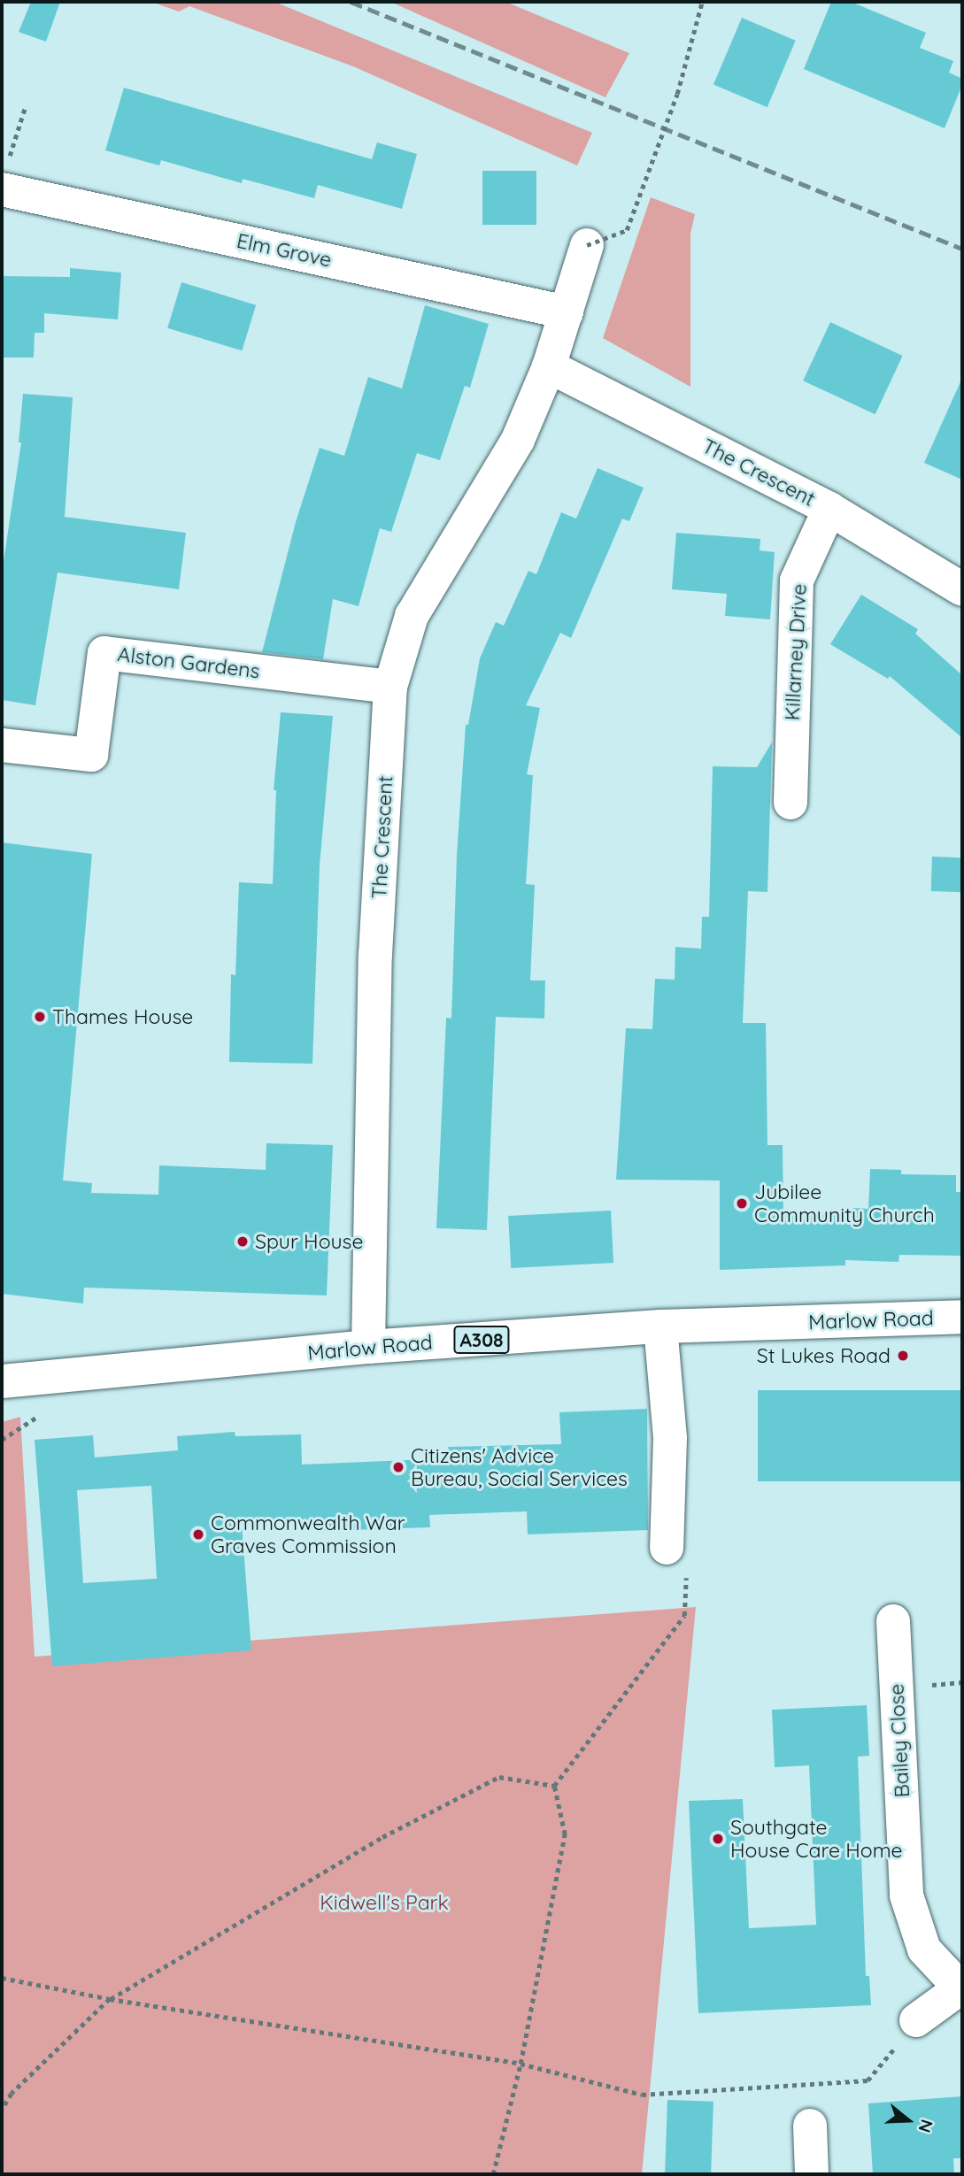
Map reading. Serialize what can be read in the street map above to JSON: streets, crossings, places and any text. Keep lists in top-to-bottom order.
{
  "streets": {
    "street": [
      "Elm Grove",
      "The Crescent",
      "Killarney Drive",
      "Alston Gardens",
      "Marlow Road",
      "A308",
      "Bailey Close"
    ]
  },
  "crossings": [
    ["Elm Grove", "The Crescent"],
    ["The Crescent", "Killarney Drive"],
    ["The Crescent", "Alston Gardens"],
    ["The Crescent", "Marlow Road"]
  ],
  "parks": ["Kidwell's Park"],
  "places": [
    "Thames House",
    "Jubilee Community Church",
    "Spur House",
    "St Lukes Road",
    "Citizens' Advice Bureau, Social Services",
    "Commonwealth War Graves Commission",
    "Southgate House Care Home"
  ],
  "north": "right"
}
